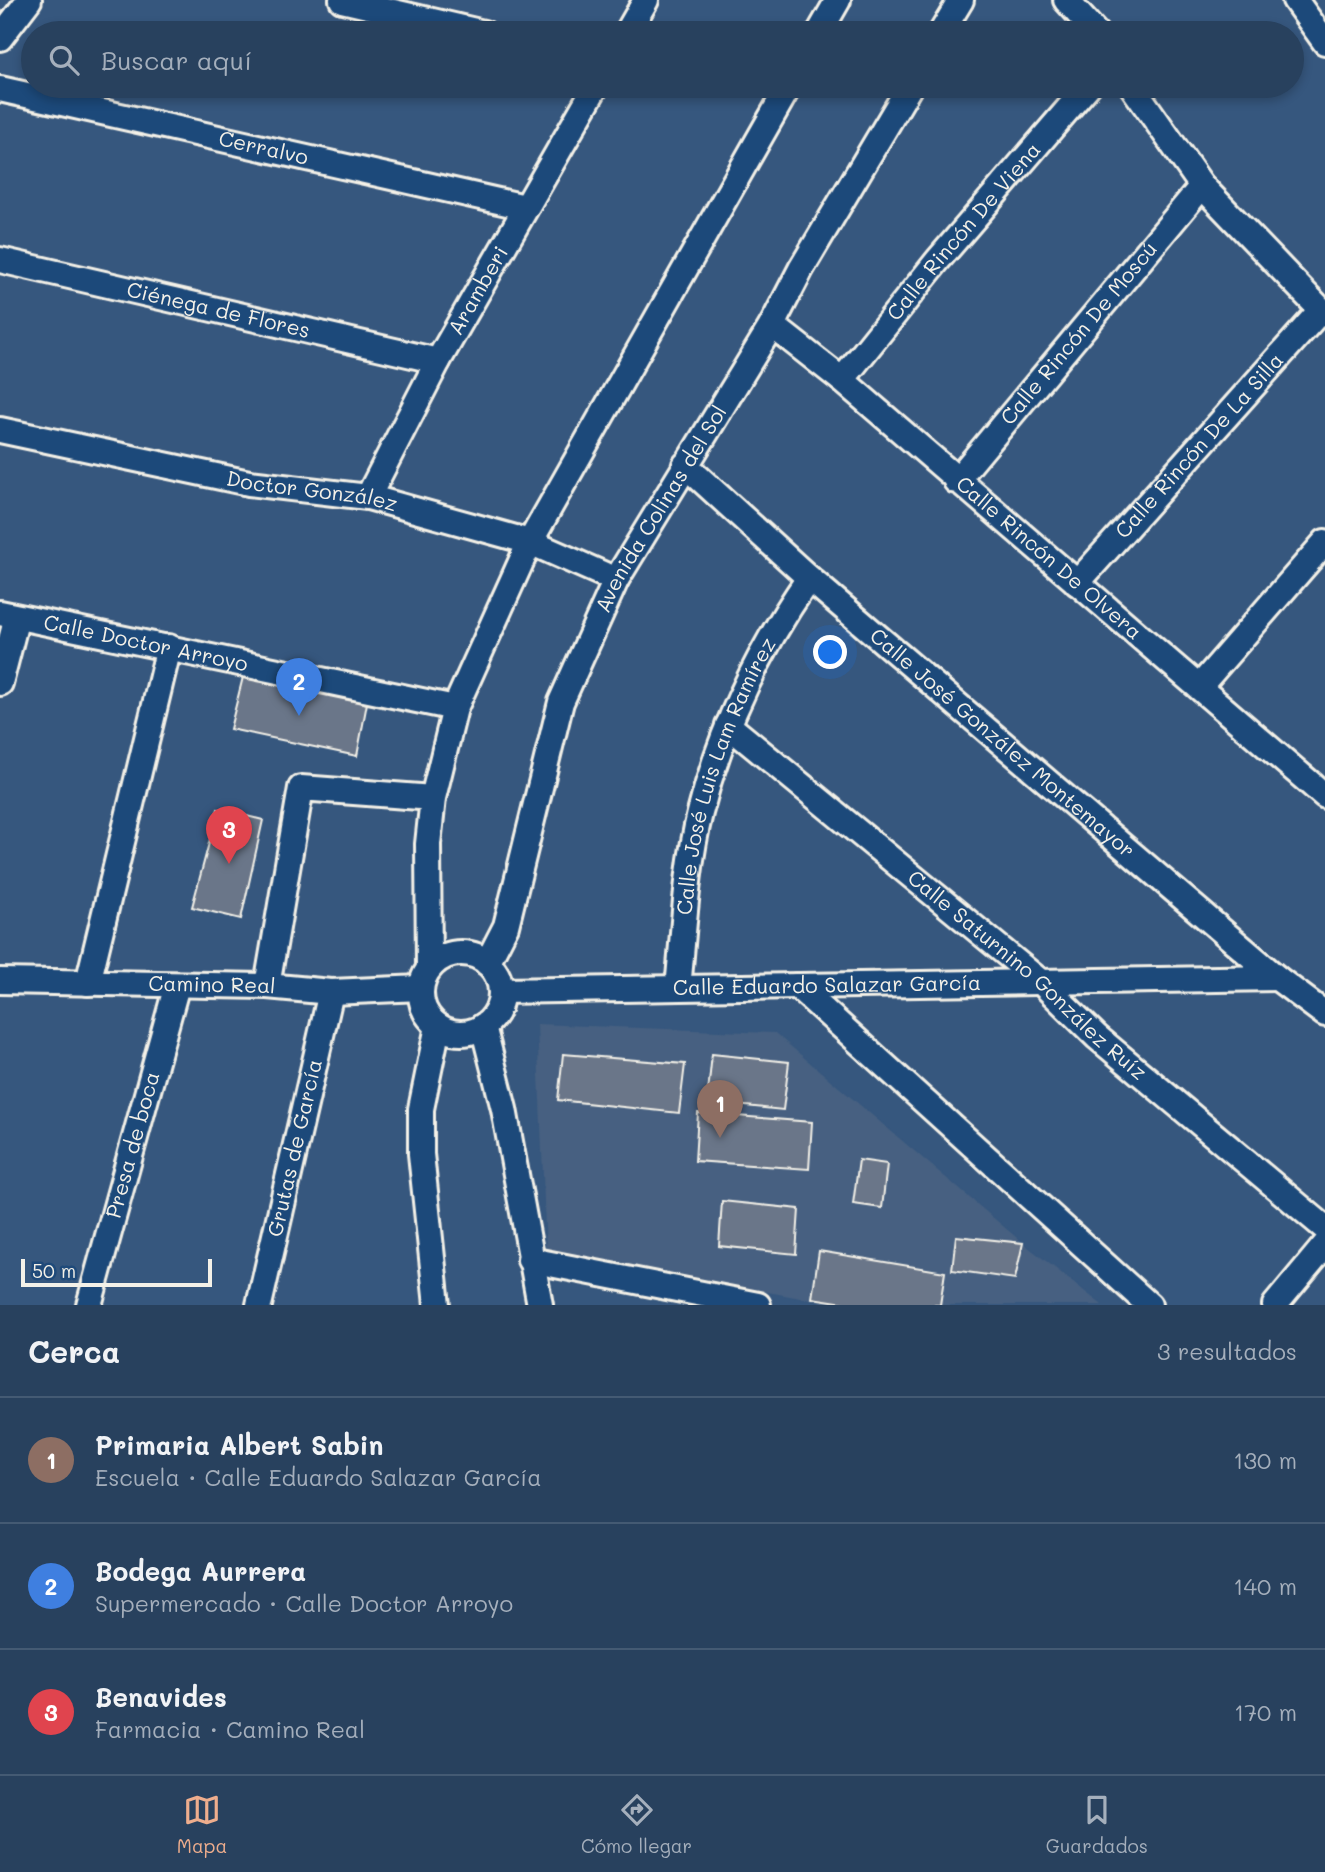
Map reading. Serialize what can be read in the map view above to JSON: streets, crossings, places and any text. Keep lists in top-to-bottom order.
{
  "streets": {
    "street": [
      "Cerralvo",
      "Calle Rincón De Viena",
      "Aramberi",
      "Ciénega de Flores",
      "Calle Rincón De Moscú",
      "Calle Rincón De La Silla",
      "Doctor González",
      "Avenida Colinas del Sol",
      "Calle Rincón De Olvera",
      "Calle Doctor Arroyo",
      "Calle José González Montemayor",
      "Calle José Luis Lam Ramírez",
      "Calle Saturnino González Ruíz",
      "Camino Real",
      "Calle Eduardo Salazar García",
      "Presa de boca",
      "Grutas de García"
    ]
  },
  "crossings": [
    ["Cerralvo", "Aramberi"],
    ["Calle Rincón De Viena", "Calle Rincón De Olvera"],
    ["Aramberi", "Ciénega de Flores"],
    ["Aramberi", "Doctor González"],
    ["Calle Rincón De Moscú", "Calle Rincón De Olvera"],
    ["Calle Rincón De La Silla", "Calle Rincón De Olvera"],
    ["Doctor González", "Avenida Colinas del Sol"],
    ["Avenida Colinas del Sol", "Calle Rincón De Olvera"],
    ["Avenida Colinas del Sol", "Calle José González Montemayor"],
    ["Avenida Colinas del Sol", "Camino Real"],
    ["Avenida Colinas del Sol", "Calle Eduardo Salazar García"],
    ["Calle José González Montemayor", "Calle José Luis Lam Ramírez"],
    ["Calle José González Montemayor", "Calle Eduardo Salazar García"],
    ["Calle José Luis Lam Ramírez", "Calle Saturnino González Ruíz"],
    ["Calle José Luis Lam Ramírez", "Calle Eduardo Salazar García"],
    ["Calle Saturnino González Ruíz", "Calle Eduardo Salazar García"],
    ["Camino Real", "Calle Eduardo Salazar García"],
    ["Camino Real", "Presa de boca"],
    ["Camino Real", "Grutas de García"]
  ],
  "scale_bar": "50 m",
  "page": {
    "search": "Buscar aquí",
    "pins": ["2", "3", "1"],
    "scale": "50 m",
    "heading": ["Cerca", "3 resultados"],
    "list": [
      {
        "mark": "1",
        "name": "Primaria Albert Sabin",
        "note": "Escuela · Calle Eduardo Salazar García",
        "value": "130 m"
      },
      {
        "mark": "2",
        "name": "Bodega Aurrera",
        "note": "Supermercado · Calle Doctor Arroyo",
        "value": "140 m"
      },
      {
        "mark": "3",
        "name": "Benavides",
        "note": "Farmacia · Camino Real",
        "value": "170 m"
      }
    ],
    "nav": ["Mapa", "Cómo llegar", "Guardados"]
  }
}
